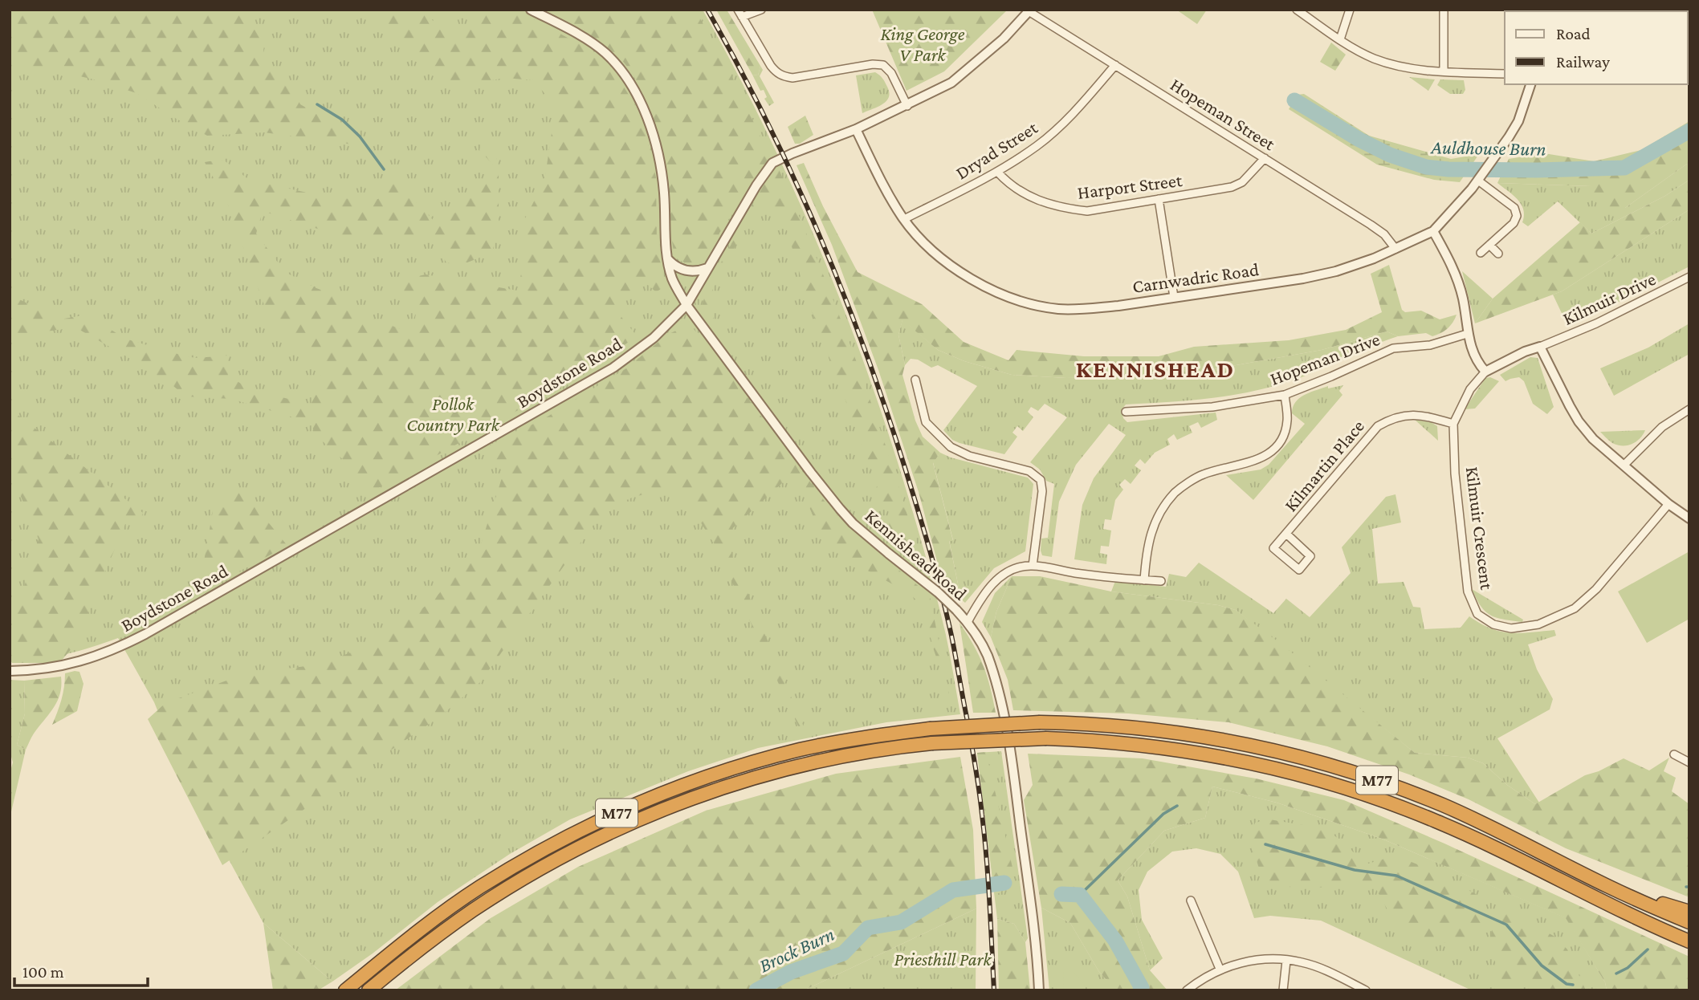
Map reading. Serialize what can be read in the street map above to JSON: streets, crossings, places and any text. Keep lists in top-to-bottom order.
{
  "streets": {
    "highway": ["M77"],
    "street": [
      "Hopeman Street",
      "Dryad Street",
      "Harport Street",
      "Carnwadric Road",
      "Kilmuir Drive",
      "Hopeman Drive",
      "Boydstone Road",
      "Kilmartin Place",
      "Kilmuir Crescent",
      "Kennishead Road"
    ]
  },
  "crossings": [
    ["Hopeman Street", "Dryad Street"],
    ["Hopeman Street", "Harport Street"],
    ["Hopeman Street", "Carnwadric Road"],
    ["Hopeman Street", "Boydstone Road"],
    ["Dryad Street", "Harport Street"],
    ["Dryad Street", "Carnwadric Road"],
    ["Carnwadric Road", "Boydstone Road"],
    ["Kilmuir Drive", "Kilmuir Crescent"],
    ["Boydstone Road", "Kennishead Road"],
    ["Kilmartin Place", "Kilmuir Crescent"]
  ],
  "districts": ["KENNISHEAD"],
  "water": ["Auldhouse Burn", "Brock Burn"],
  "parks": ["King George V Park", "Pollok Country Park", "Priesthill Park"],
  "legend": ["Road", "Railway"],
  "scale_bar": "100 m"
}
